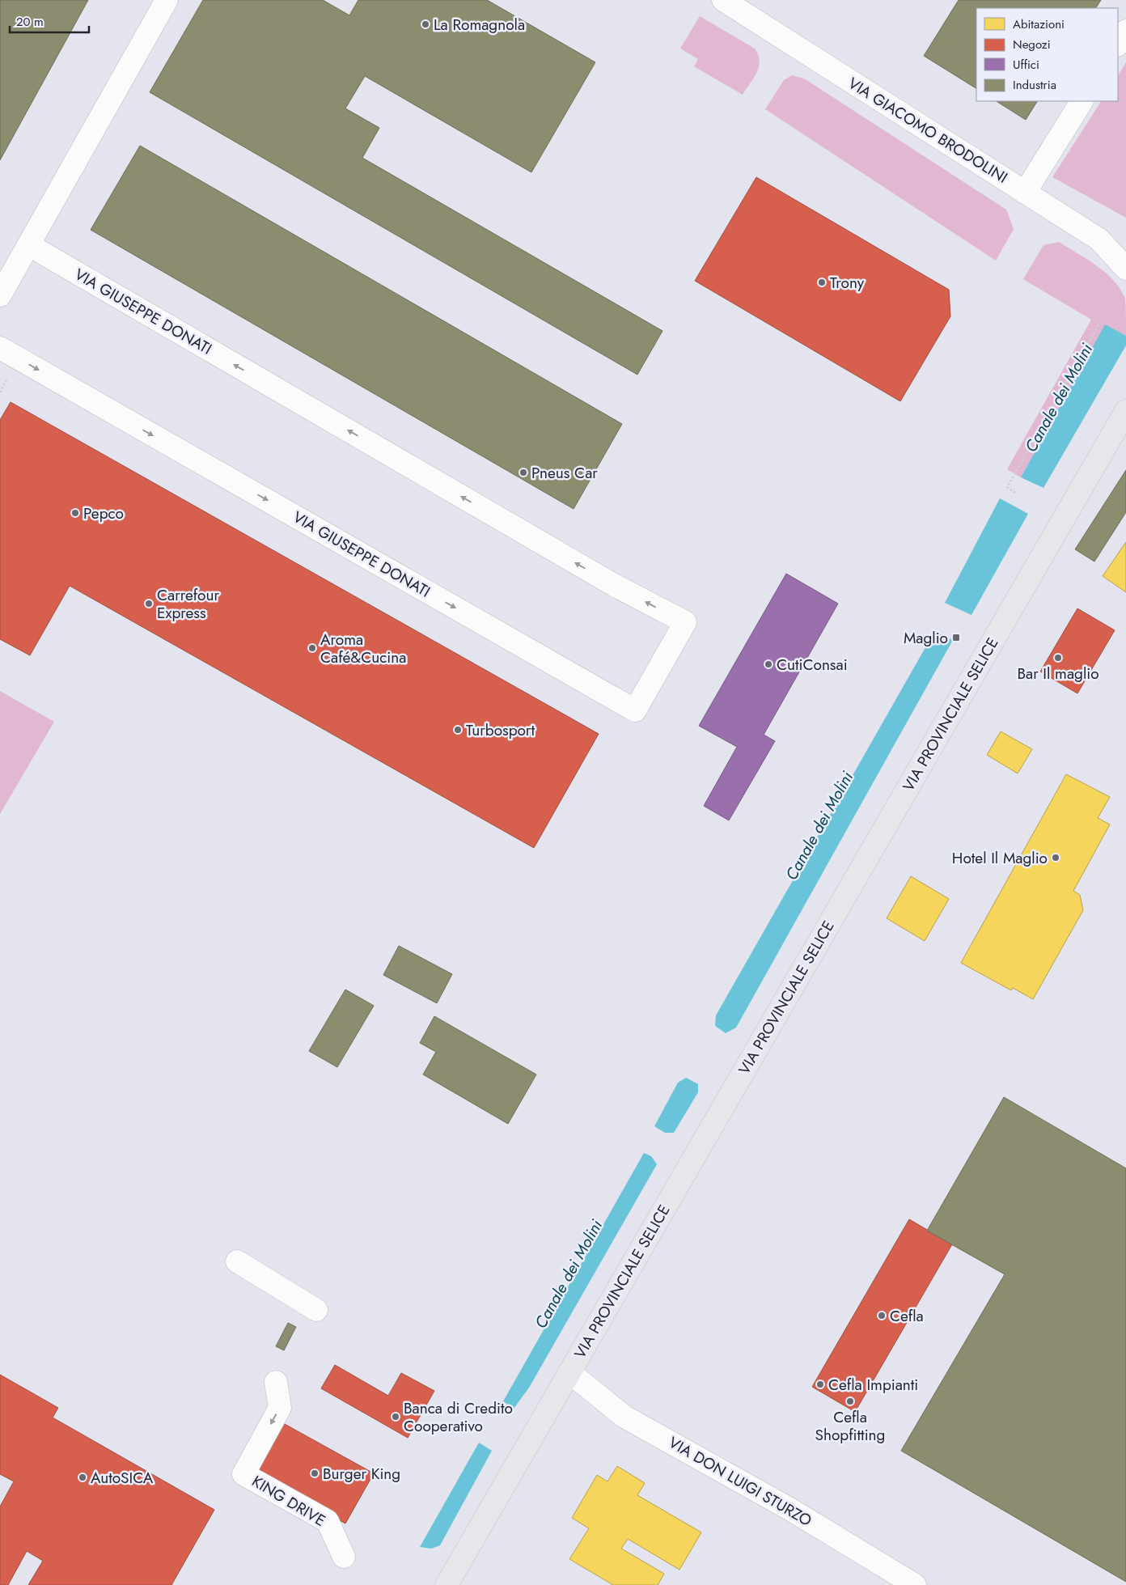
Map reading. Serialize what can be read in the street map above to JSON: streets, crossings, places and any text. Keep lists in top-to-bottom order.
{
  "streets": {
    "main road": ["VIA PROVINCIALE SELICE"],
    "street": [
      "VIA GIACOMO BRODOLINI",
      "VIA GIUSEPPE DONATI",
      "VIA DON LUIGI STURZO",
      "KING DRIVE"
    ]
  },
  "crossings": [
    ["VIA PROVINCIALE SELICE", "VIA DON LUIGI STURZO"]
  ],
  "water": ["Canale dei Molini"],
  "places": {
    "other": [
      "La Romagnola",
      "Trony",
      "Pneus Car",
      "Pepco",
      "Carrefour Express",
      "Aroma Café&Cucina",
      "Bar Il maglio",
      "CutiConsai",
      "Turbosport",
      "Hotel Il Maglio",
      "Cefla",
      "Cefla Impianti",
      "Cefla Shopfitting",
      "Banca di Credito Cooperativo",
      "Burger King",
      "AutoSICA"
    ],
    "transit": ["Maglio"]
  },
  "legend": [
    "Abitazioni",
    "Negozi",
    "Uffici",
    "Industria"
  ],
  "scale_bar": "20 m"
}
